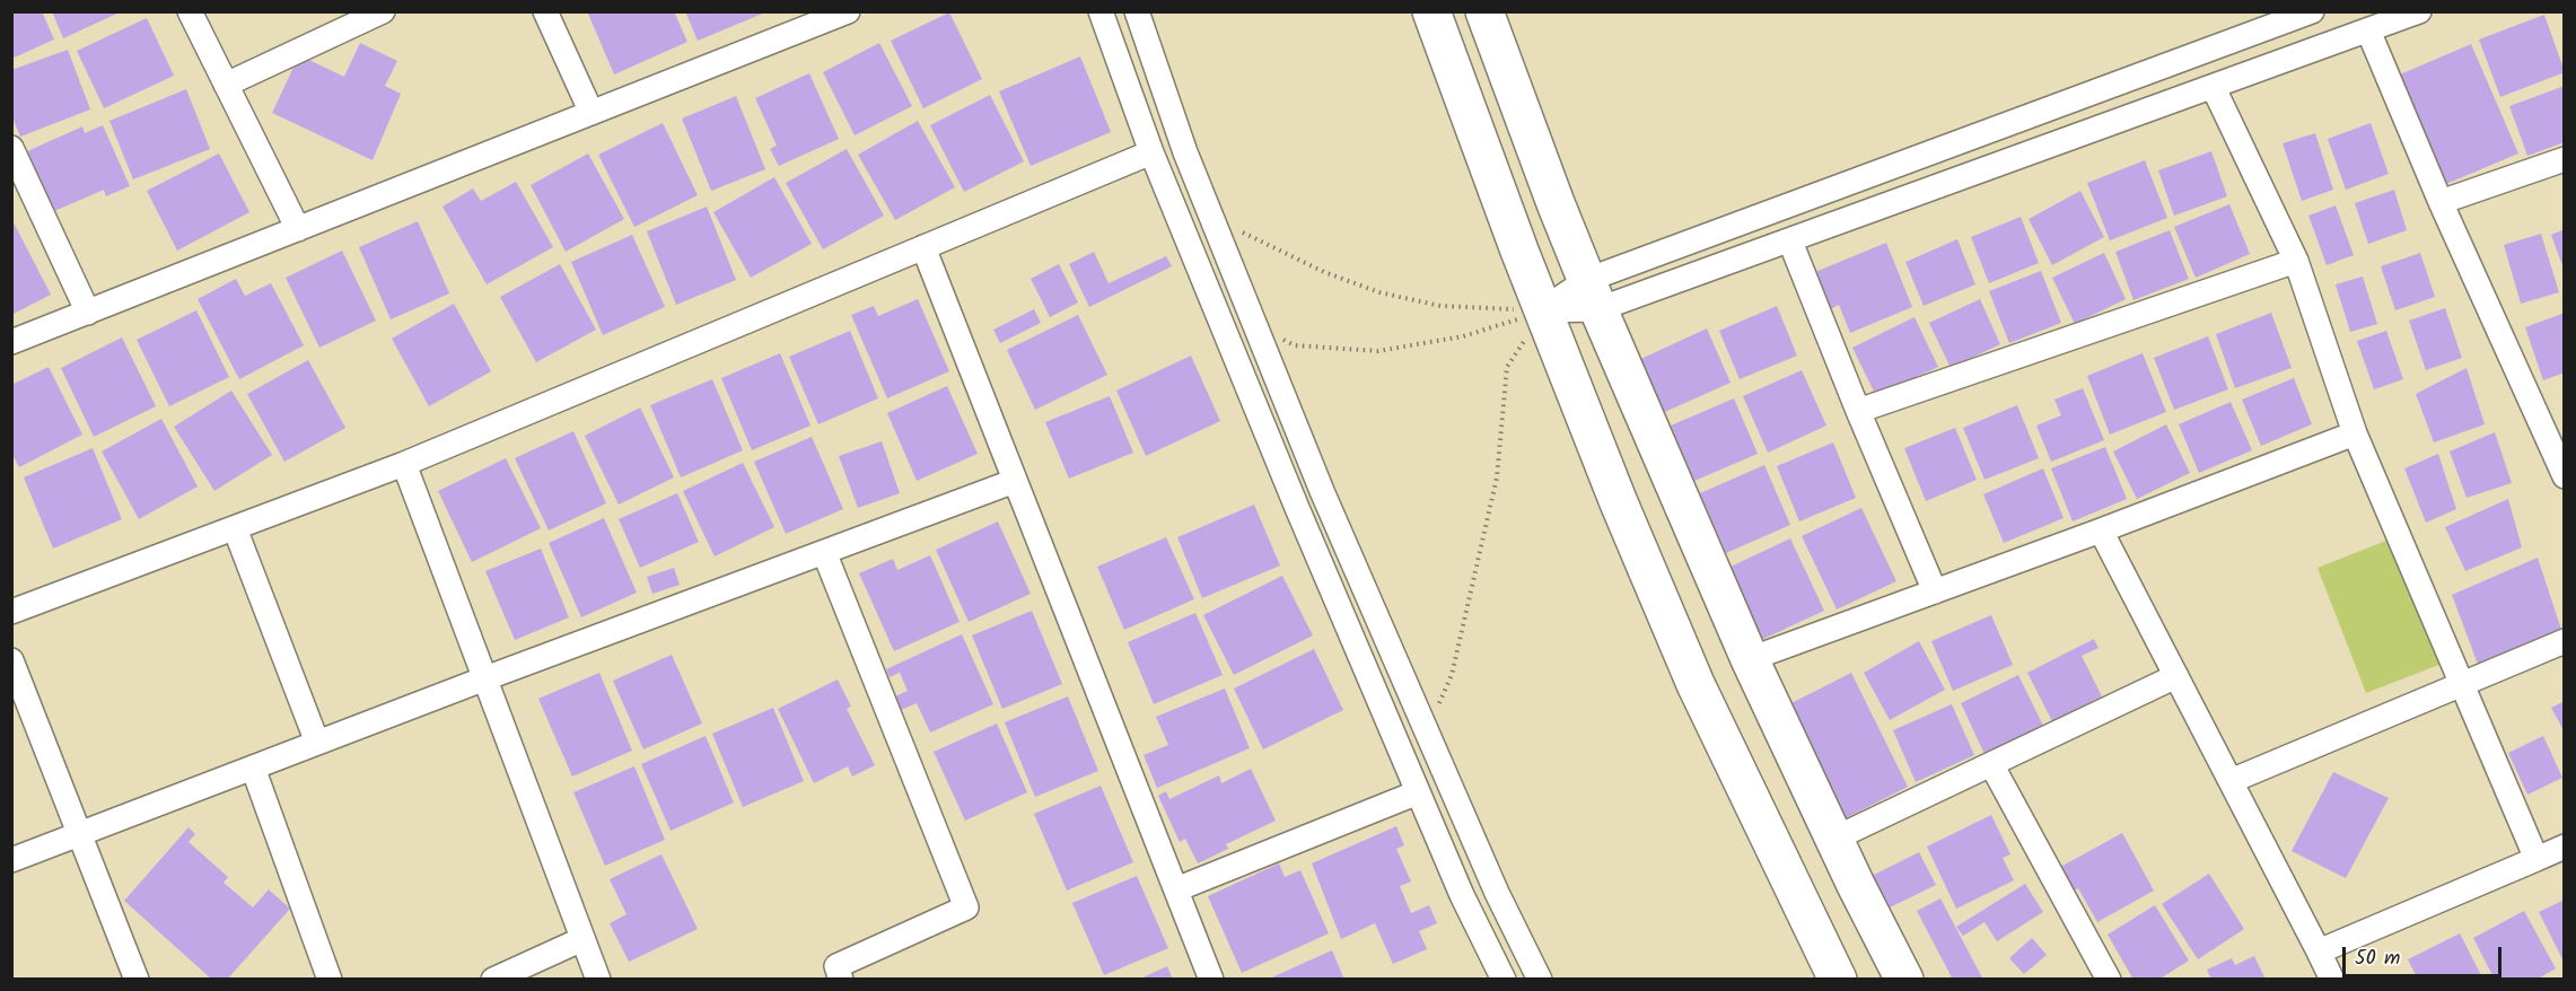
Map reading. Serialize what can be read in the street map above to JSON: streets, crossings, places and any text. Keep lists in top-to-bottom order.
{
  "scale_bar": "50 m"
}
